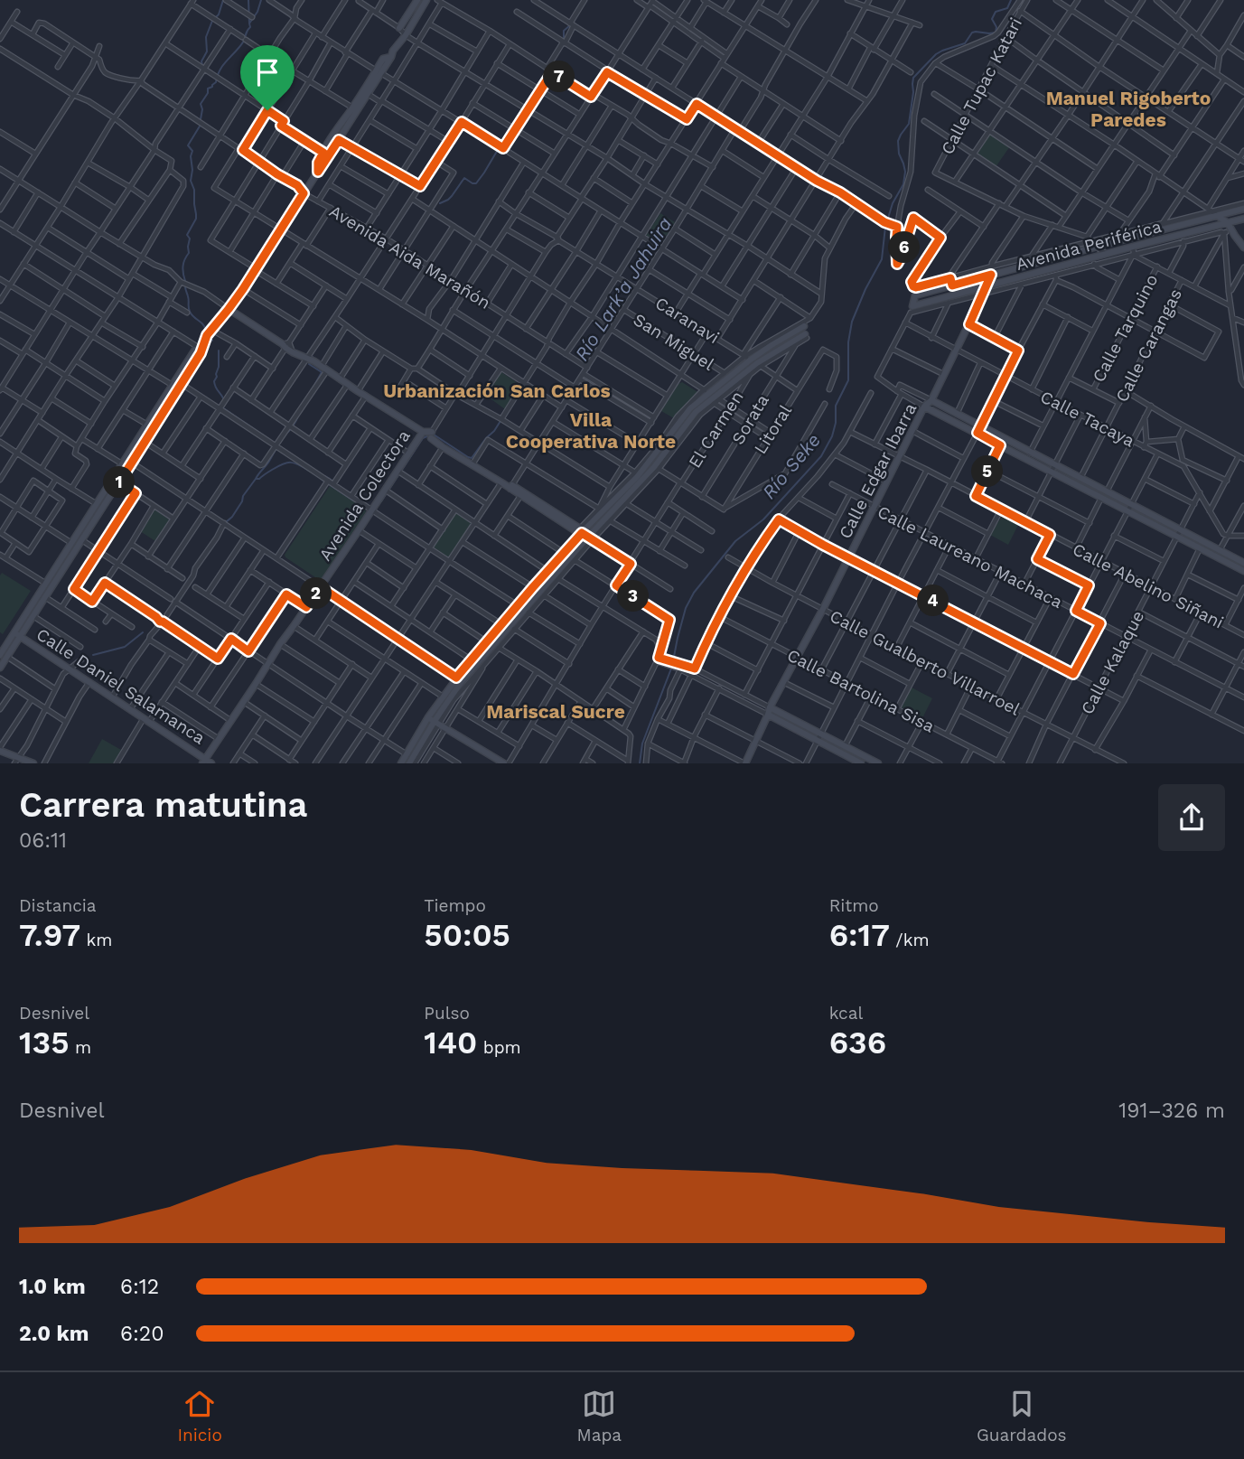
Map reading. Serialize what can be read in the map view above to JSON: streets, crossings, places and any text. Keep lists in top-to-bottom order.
{
  "streets": {
    "street": [
      "Calle Tupac Katari",
      "Avenida Periférica",
      "Avenida Aida Marañón",
      "Caranavi",
      "Calle Tarquino",
      "San Miguel",
      "Calle Carangas",
      "Calle Tacaya",
      "Sorata",
      "El Carmen",
      "Litoral",
      "Calle Edgar Ibarra",
      "Avenida Colectora",
      "Calle Laureano Machaca",
      "Calle Abelino Siñani",
      "Calle Gualberto Villarroel",
      "Calle Kalaque",
      "Calle Daniel Salamanca",
      "Calle Bartolina Sisa"
    ]
  },
  "crossings": [
    ["Avenida Periférica", "Calle Edgar Ibarra"],
    ["Caranavi", "Sorata"],
    ["Caranavi", "Litoral"],
    ["Calle Carangas", "Calle Tacaya"],
    ["Calle Tacaya", "Calle Edgar Ibarra"],
    ["Calle Edgar Ibarra", "Calle Laureano Machaca"],
    ["Calle Edgar Ibarra", "Calle Abelino Siñani"],
    ["Calle Edgar Ibarra", "Calle Gualberto Villarroel"],
    ["Calle Edgar Ibarra", "Calle Bartolina Sisa"],
    ["Avenida Colectora", "Calle Daniel Salamanca"],
    ["Calle Laureano Machaca", "Calle Kalaque"],
    ["Calle Abelino Siñani", "Calle Kalaque"],
    ["Calle Gualberto Villarroel", "Calle Kalaque"]
  ],
  "districts": [
    "Manuel Rigoberto Paredes",
    "Urbanización San Carlos",
    "Villa Cooperativa Norte",
    "Mariscal Sucre"
  ],
  "water": ["Río Lark’a Jahuira", "Río Seke"],
  "page": {
    "pins": [
      "7",
      "6",
      "5",
      "1",
      "2",
      "3",
      "4"
    ],
    "heading": ["Carrera matutina", "06:11"],
    "stats": [
      ["Distancia", "7.97 km"],
      ["Tiempo", "50:05"],
      ["Ritmo", "6:17 /km"],
      ["Desnivel", "135 m"],
      ["Pulso", "140 bpm"],
      ["kcal", "636"]
    ],
    "chart": ["Desnivel", "191–326 m"],
    "list": [
      {
        "name": "1.0 km",
        "note": "6:12"
      },
      {
        "name": "2.0 km",
        "note": "6:20"
      }
    ],
    "tabs": ["Inicio", "Mapa", "Guardados"]
  }
}
